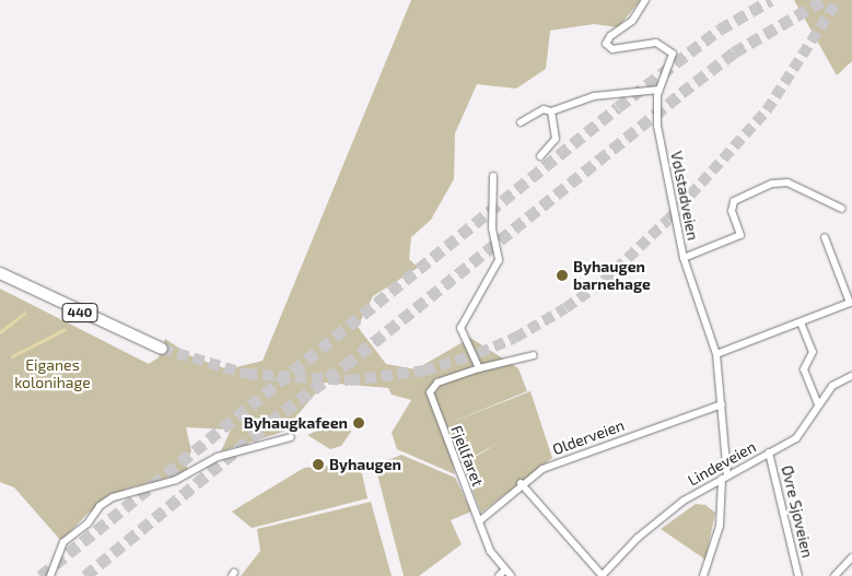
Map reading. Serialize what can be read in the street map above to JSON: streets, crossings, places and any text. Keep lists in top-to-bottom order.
{
  "streets": {
    "main road": ["440"],
    "street": [
      "Vølstadveien",
      "Olderveien",
      "Fjellfaret",
      "Lindeveien",
      "Øvre Sjøveien"
    ]
  },
  "crossings": [
    ["Vølstadveien", "Olderveien"],
    ["Vølstadveien", "Lindeveien"],
    ["Olderveien", "Fjellfaret"],
    ["Lindeveien", "Øvre Sjøveien"]
  ],
  "parks": ["Eiganes kolonihage"],
  "places": ["Byhaugen barnehage", "Byhaugkafeen", "Byhaugen"]
}
